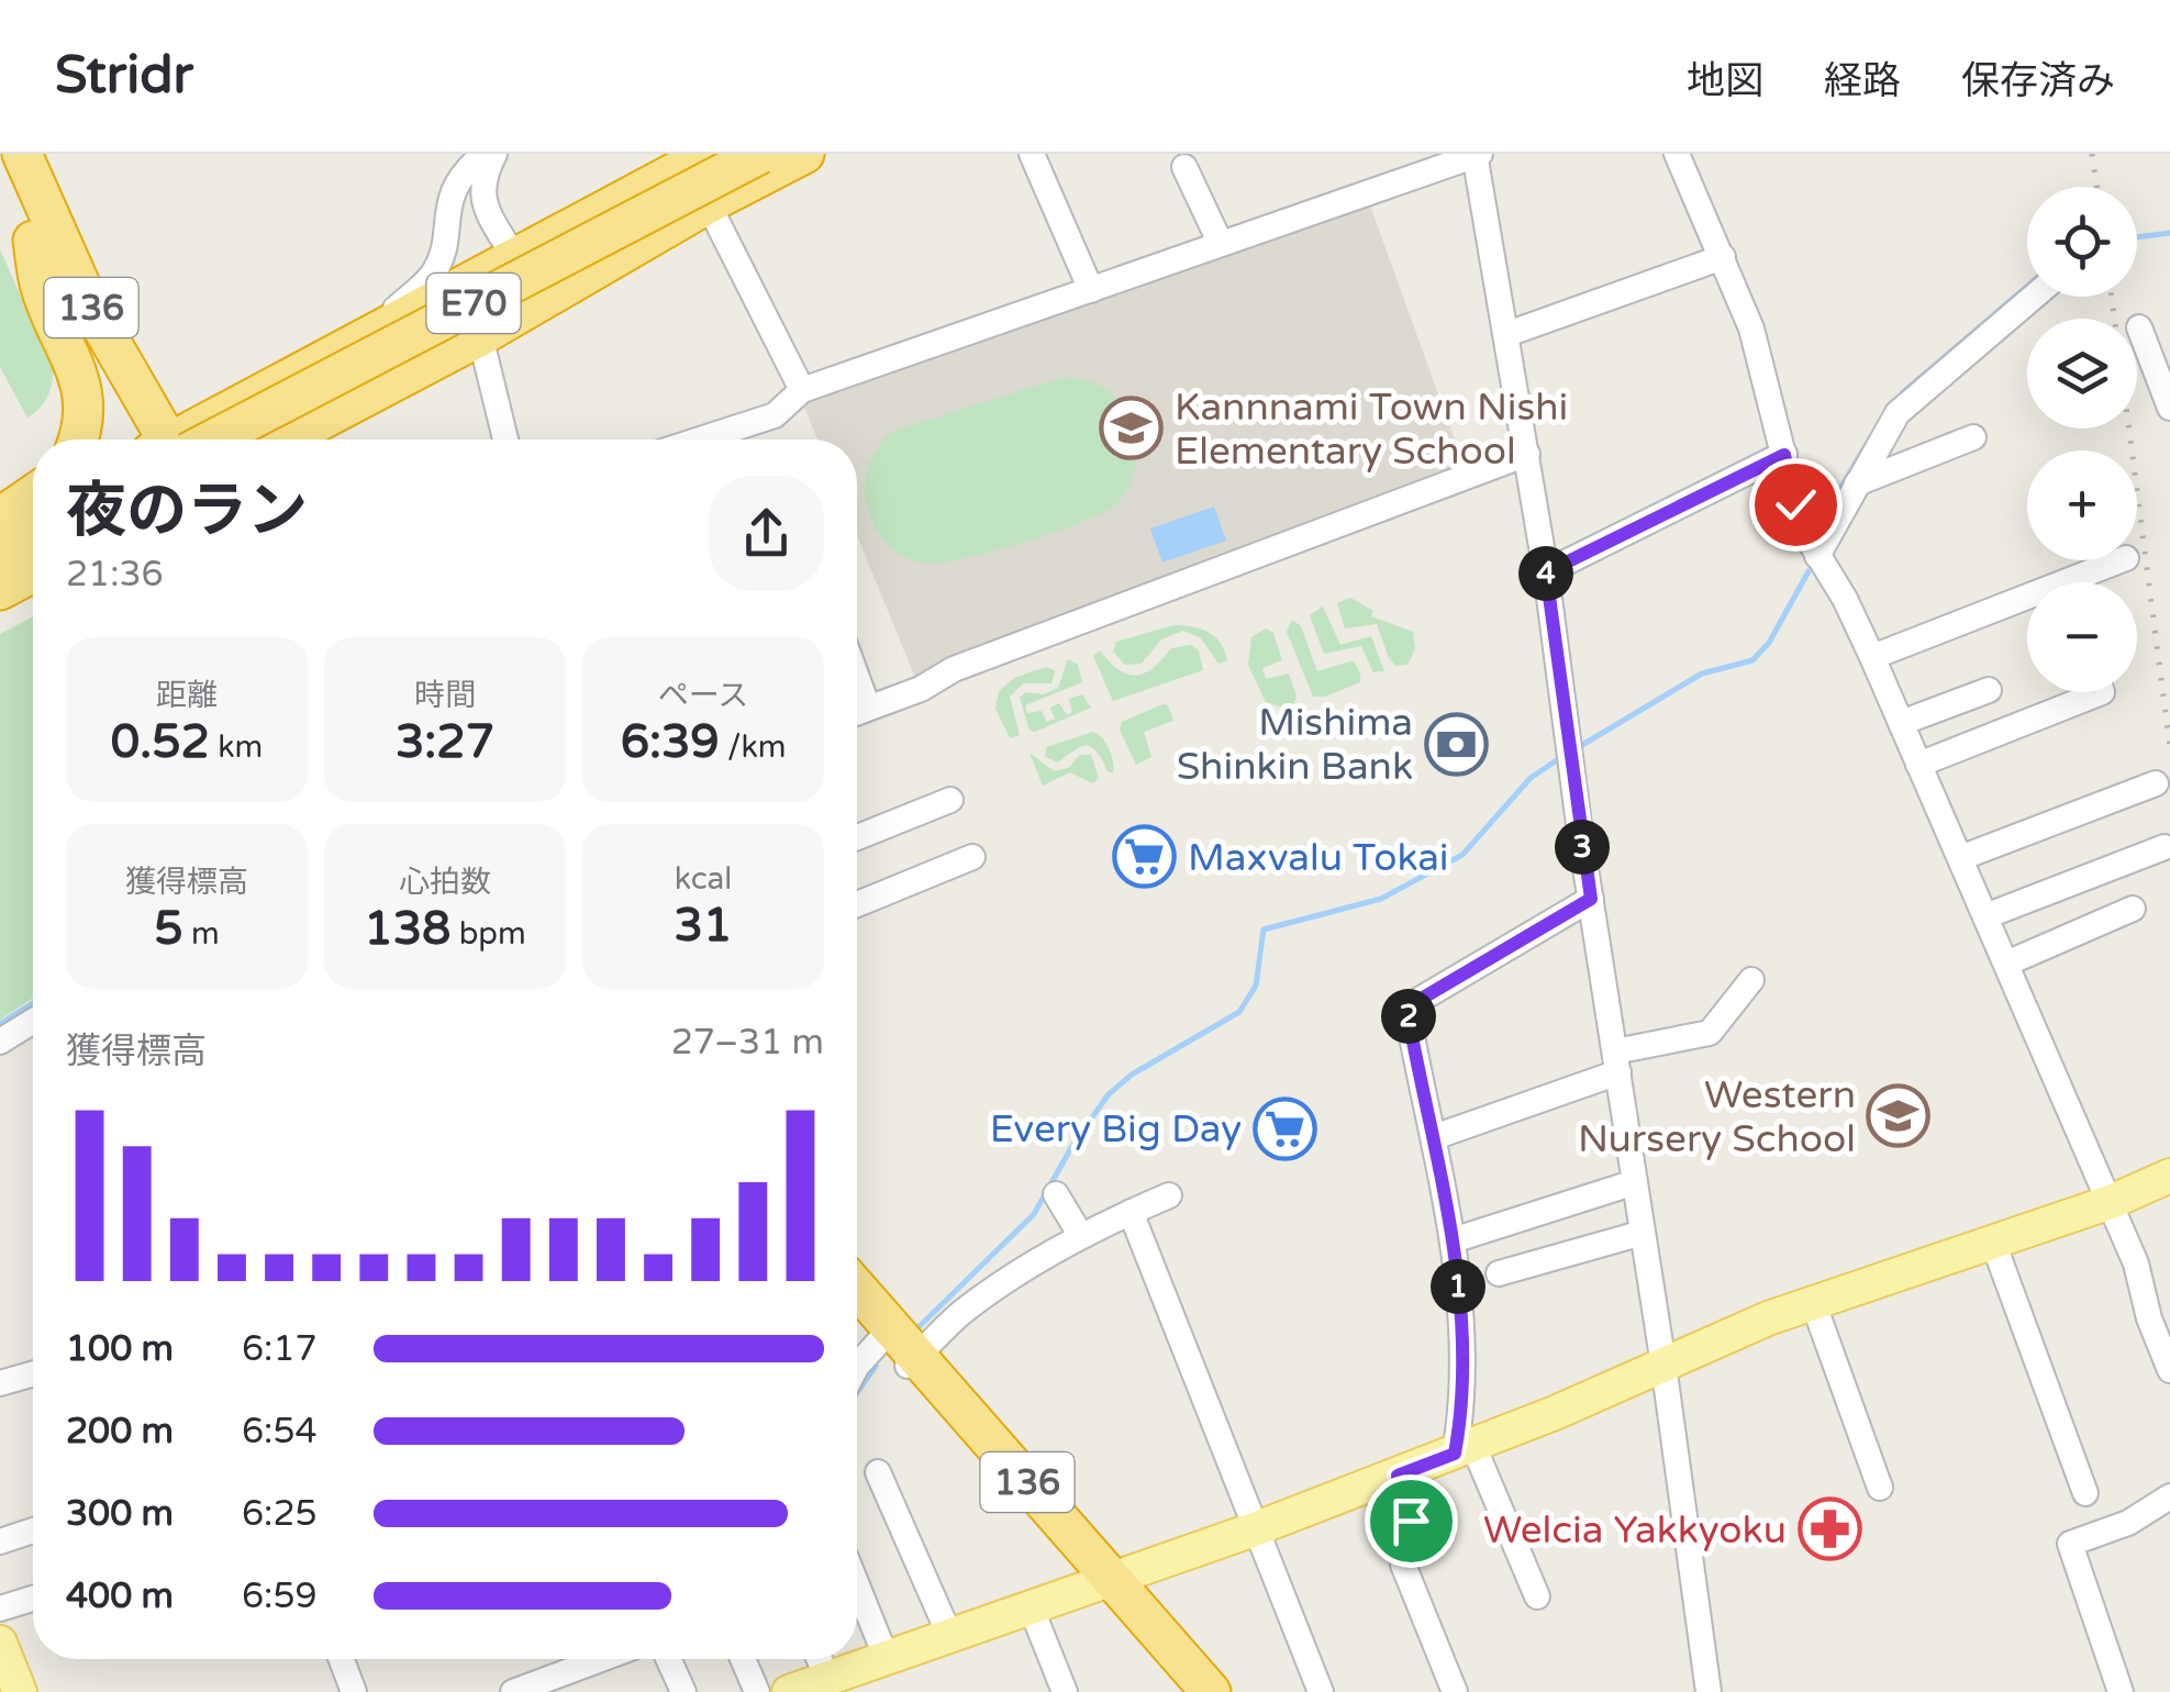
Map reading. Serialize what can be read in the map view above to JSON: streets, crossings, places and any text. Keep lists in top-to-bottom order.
{
  "streets": {
    "highway": ["E70", "136"]
  },
  "places": {
    "school or university": ["Kannnami Town Nishi Elementary School", "Western Nursery School"],
    "bank": ["Mishima Shinkin Bank"],
    "supermarket": ["Maxvalu Tokai", "Every Big Day"],
    "pharmacy": ["Welcia Yakkyoku"]
  },
  "page": {
    "header": "Stridr",
    "nav": ["地図", "経路", "保存済み"],
    "map_buttons": ["+", "−"],
    "heading": ["夜のラン", "21:36"],
    "pins": [
      "4",
      "3",
      "2",
      "1"
    ],
    "stats": [
      ["距離", "0.52 km"],
      ["時間", "3:27"],
      ["ペース", "6:39 /km"],
      ["獲得標高", "5 m"],
      ["心拍数", "138 bpm"],
      ["kcal", "31"]
    ],
    "chart": ["獲得標高", "27–31 m"],
    "list": [
      {
        "name": "100 m",
        "note": "6:17"
      },
      {
        "name": "200 m",
        "note": "6:54"
      },
      {
        "name": "300 m",
        "note": "6:25"
      },
      {
        "name": "400 m",
        "note": "6:59"
      }
    ]
  }
}
